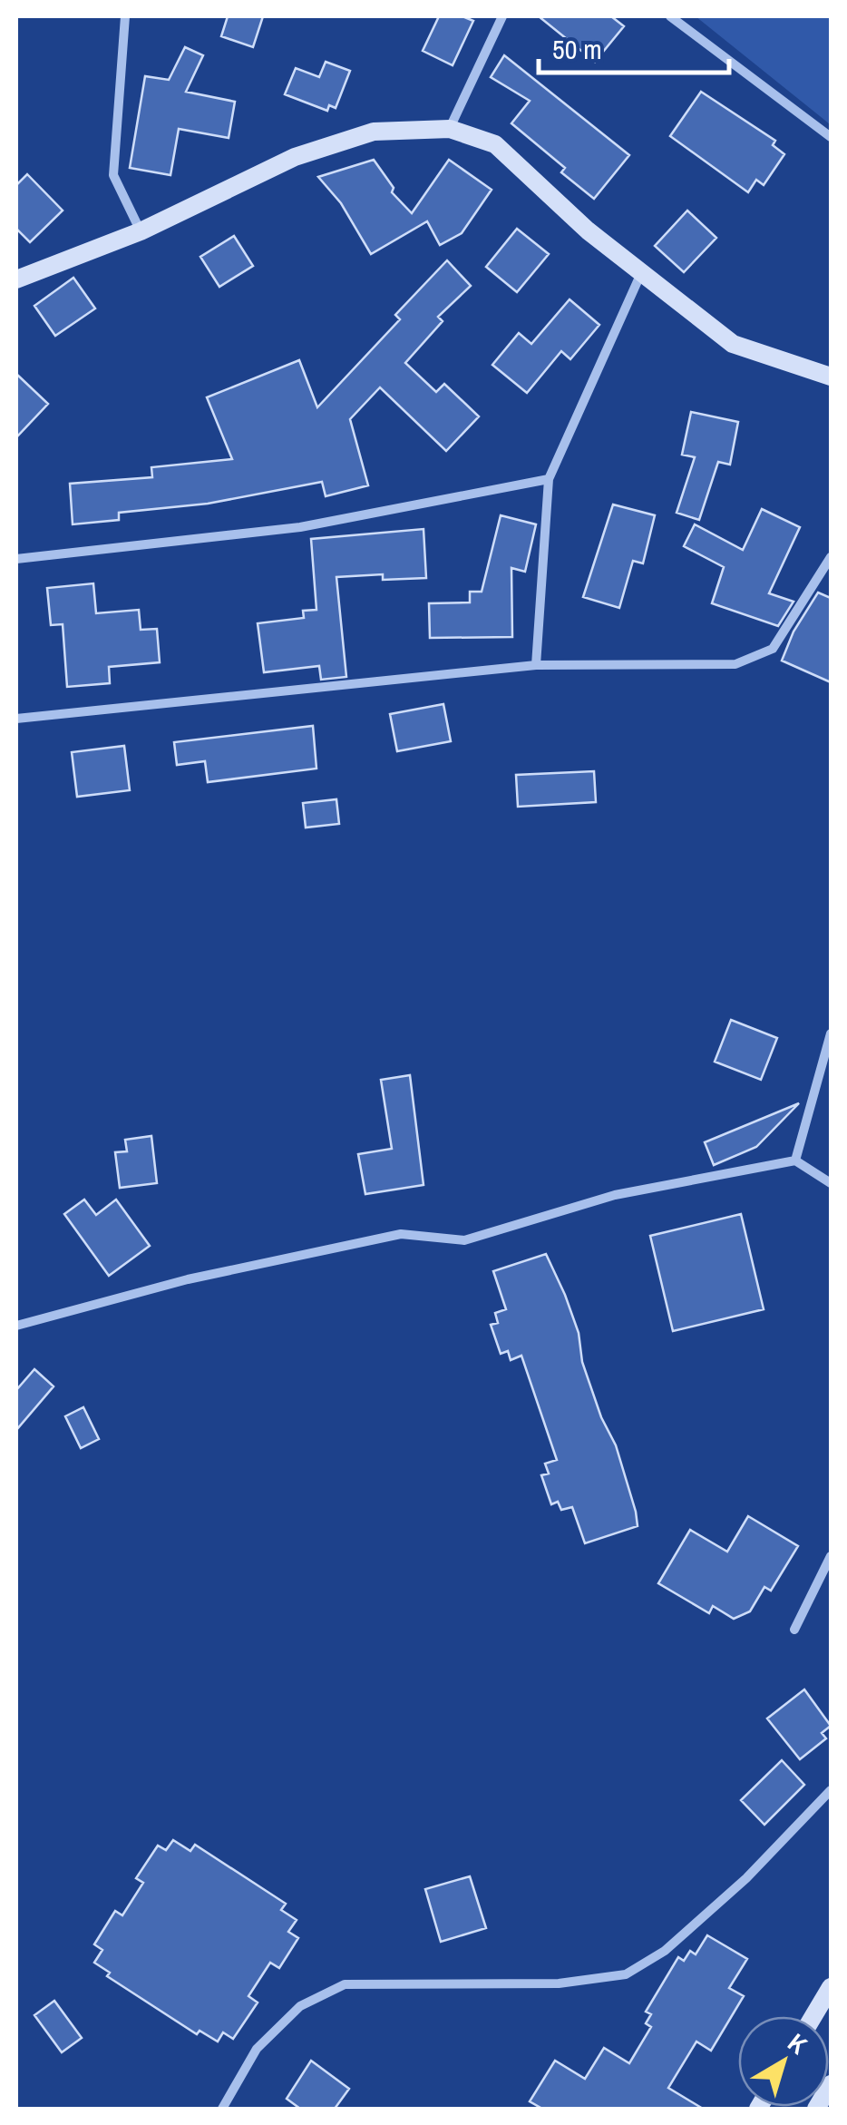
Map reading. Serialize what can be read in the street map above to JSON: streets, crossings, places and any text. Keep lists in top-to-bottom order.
{
  "scale_bar": "50 m",
  "north": "top right"
}
